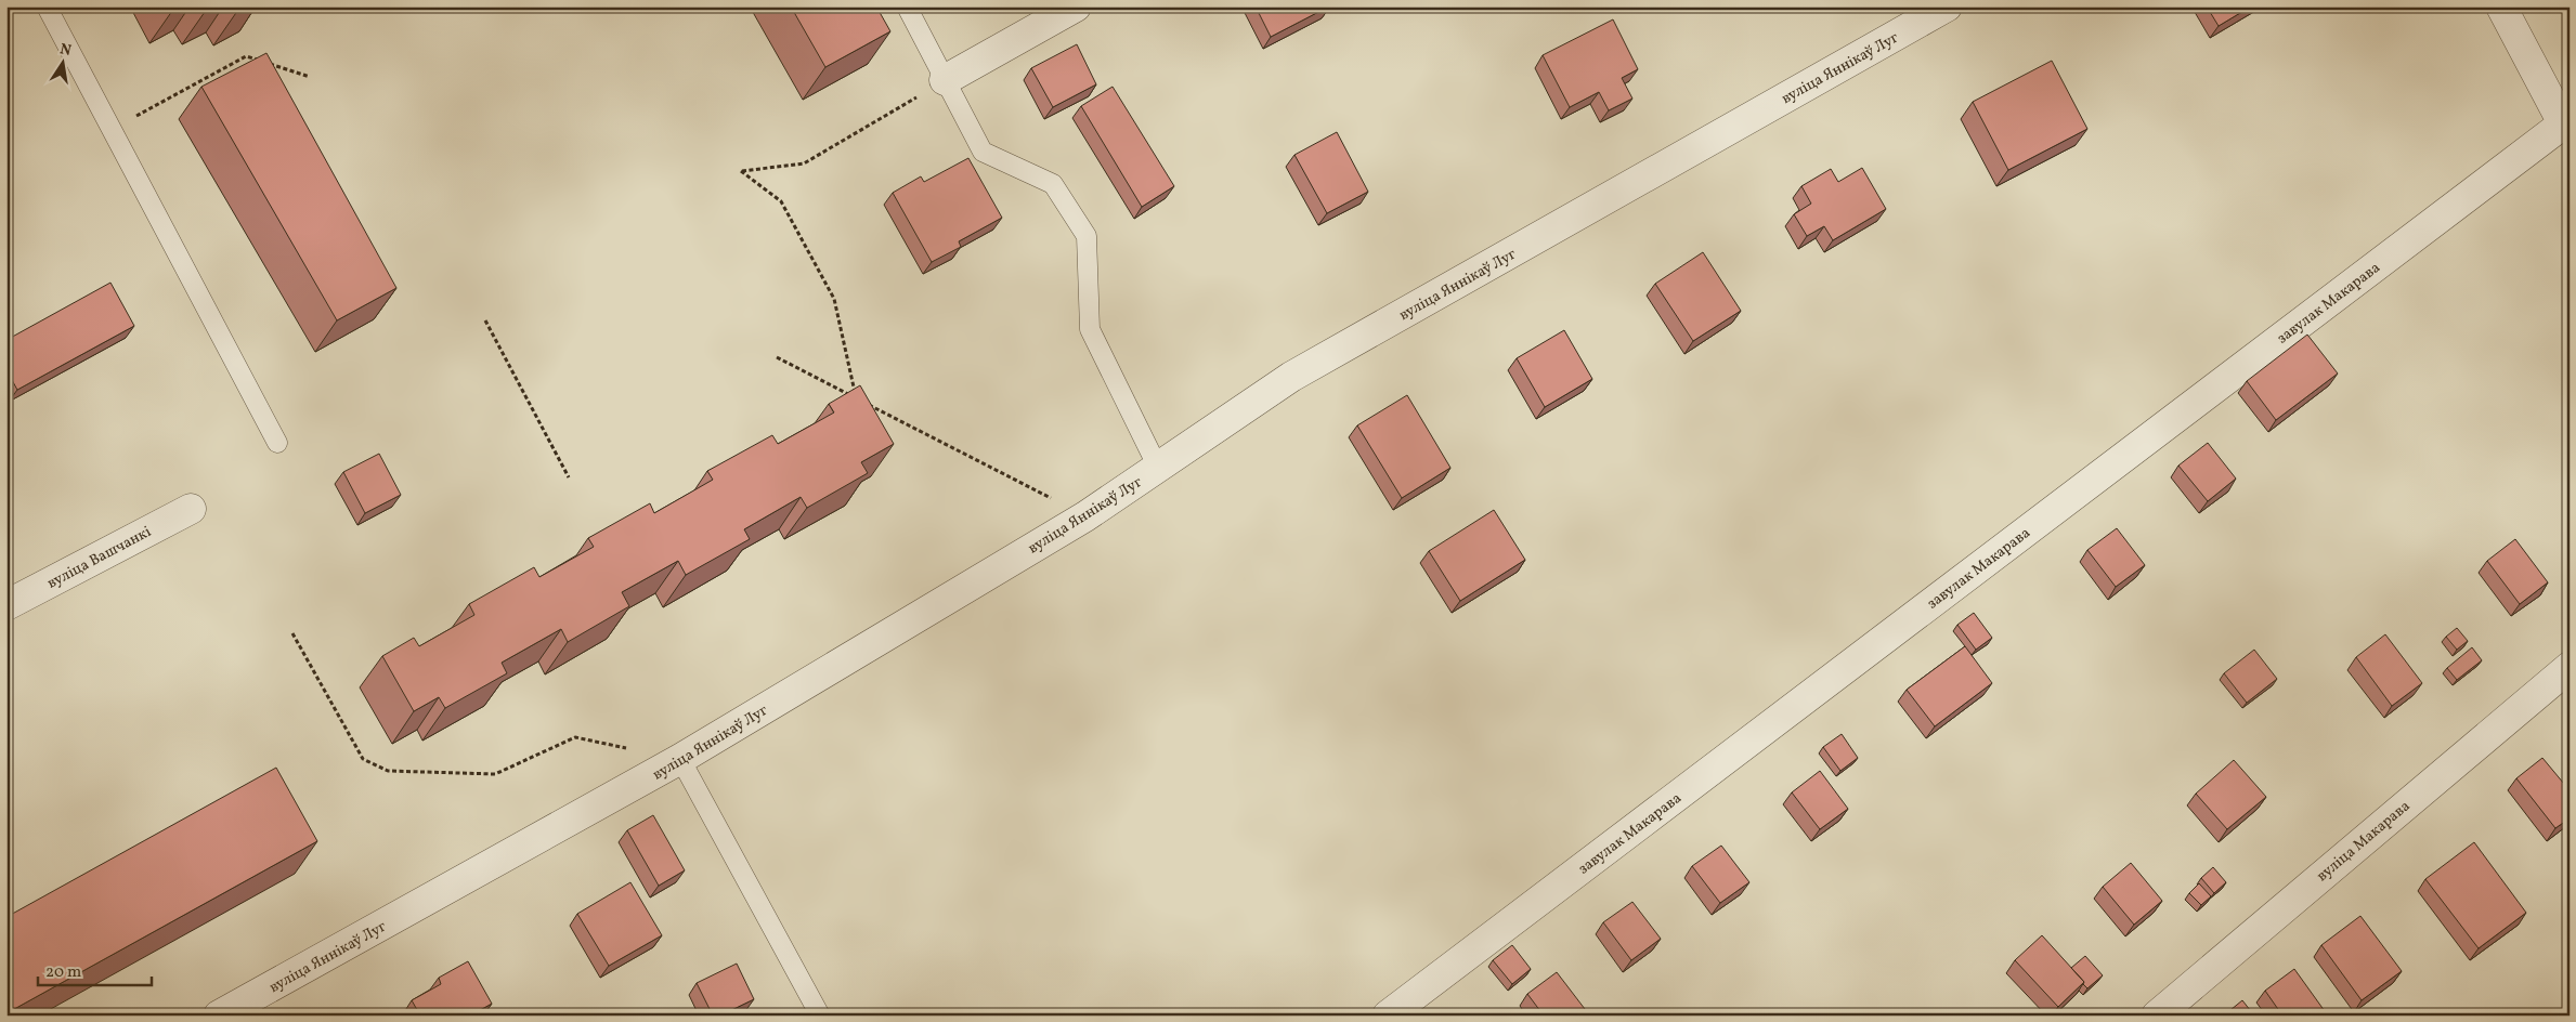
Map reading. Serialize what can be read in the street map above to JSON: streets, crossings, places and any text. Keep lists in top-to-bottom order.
{
  "streets": {
    "street": [
      "вуліца Яннікаў Луг",
      "завулак Макарава",
      "вуліца Вашчанкі",
      "вуліца Макарава"
    ]
  },
  "scale_bar": "20 m",
  "north": "top"
}
